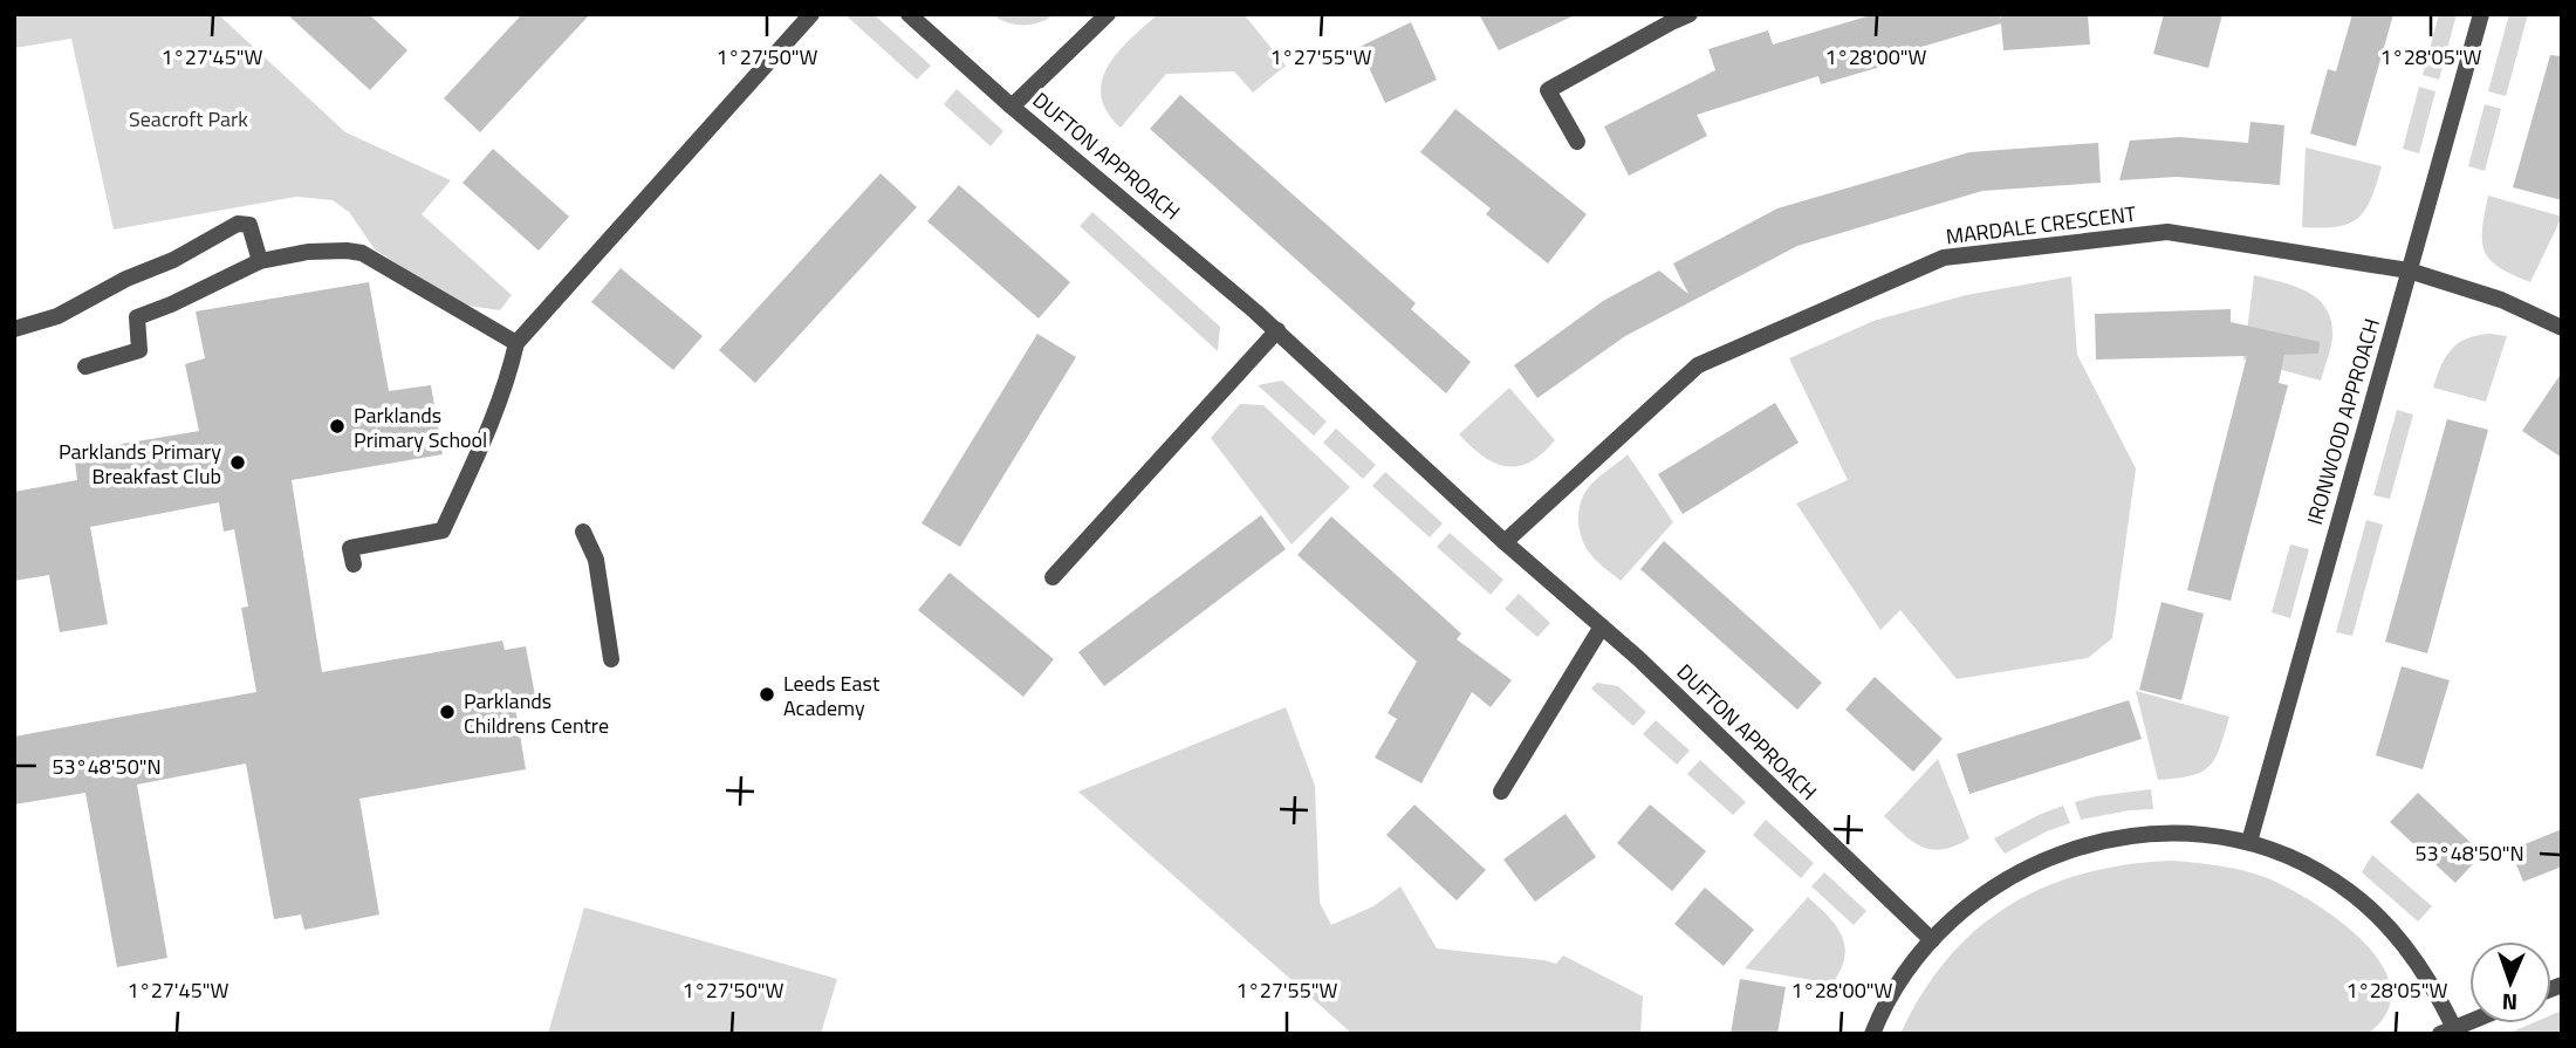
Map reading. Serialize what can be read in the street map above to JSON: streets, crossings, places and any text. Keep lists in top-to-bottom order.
{
  "streets": {
    "street": ["DUFTON APPROACH", "MARDALE CRESCENT", "IRONWOOD APPROACH"]
  },
  "crossings": [
    ["DUFTON APPROACH", "MARDALE CRESCENT"],
    ["MARDALE CRESCENT", "IRONWOOD APPROACH"]
  ],
  "parks": ["Seacroft Park"],
  "places": [
    "Parklands Primary School",
    "Parklands Primary Breakfast Club",
    "Leeds East Academy",
    "Parklands Childrens Centre"
  ],
  "north": "bottom",
  "coordinates": [
    "1°27'45\"W",
    "1°27'50\"W",
    "1°27'55\"W",
    "1°28'00\"W",
    "1°28'05\"W",
    "53°48'50\"N"
  ]
}
